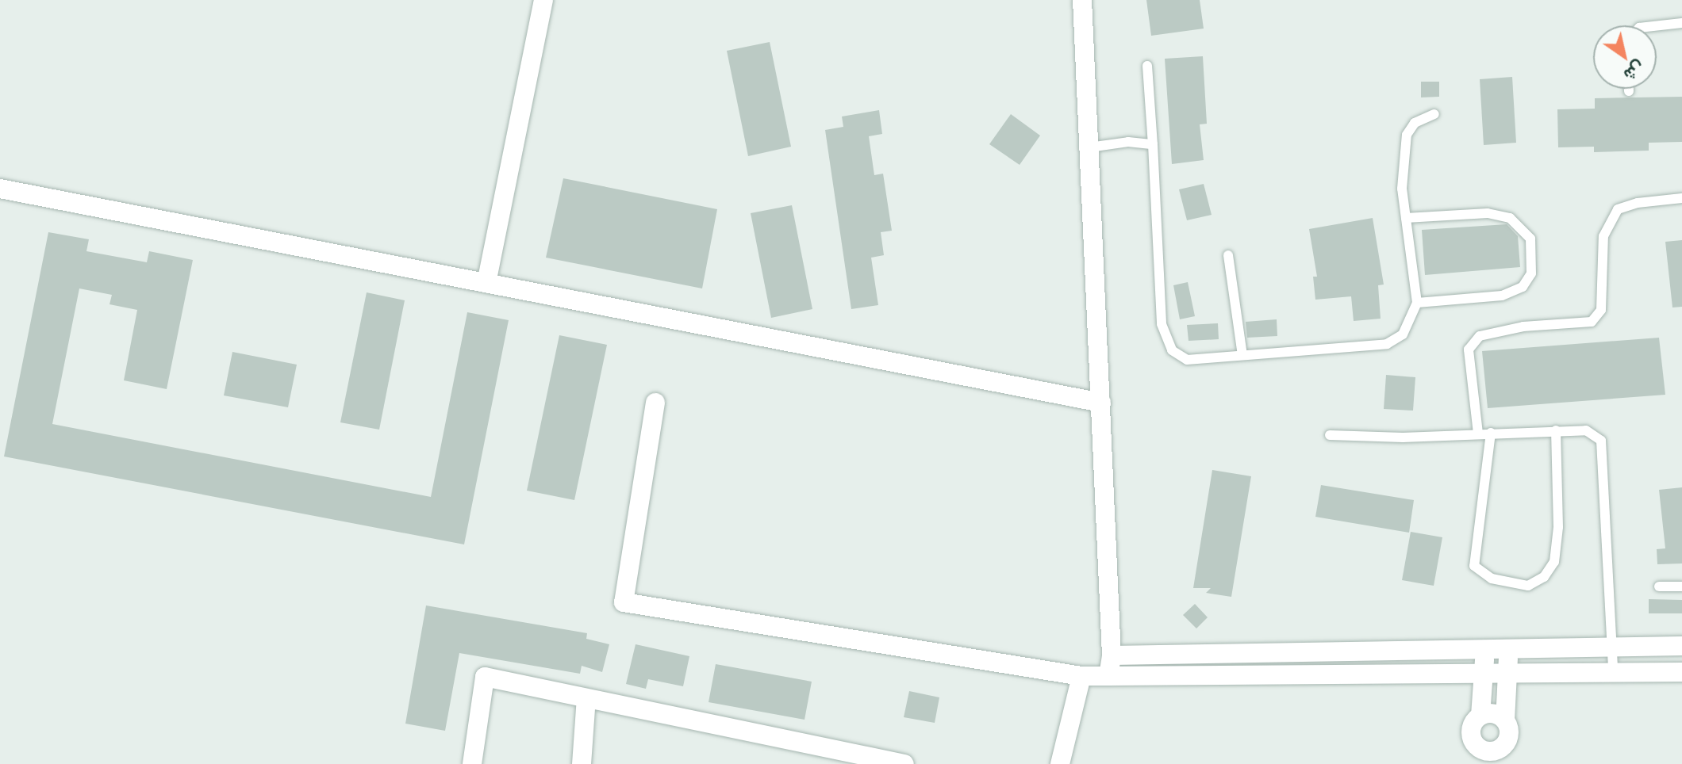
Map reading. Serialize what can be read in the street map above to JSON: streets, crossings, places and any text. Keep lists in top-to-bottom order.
{
  "north": "bottom right"
}
